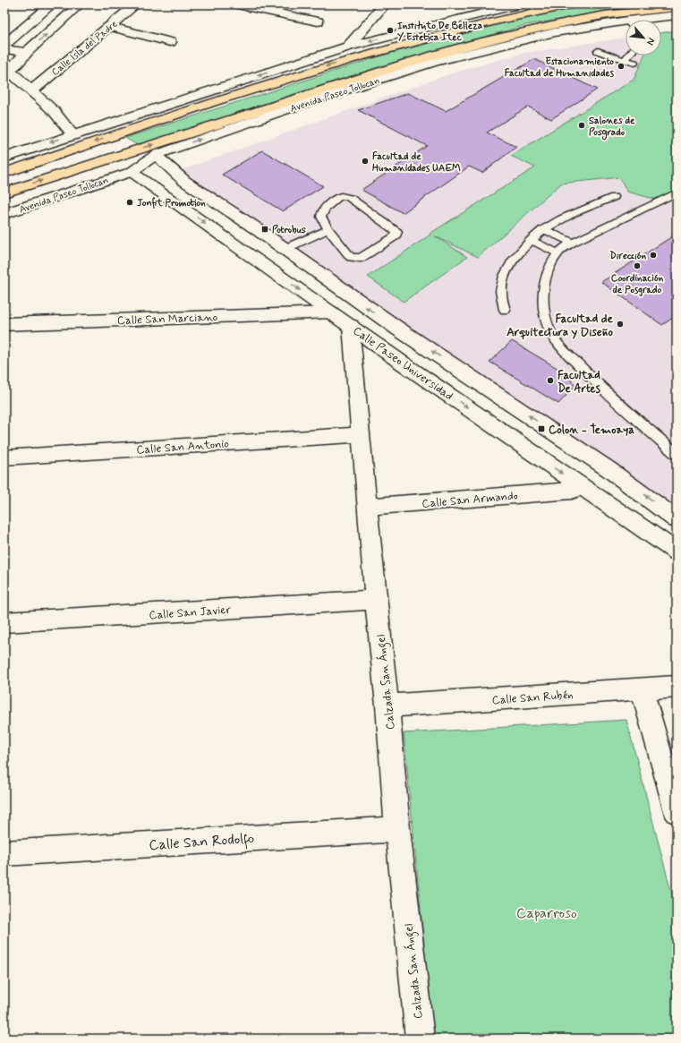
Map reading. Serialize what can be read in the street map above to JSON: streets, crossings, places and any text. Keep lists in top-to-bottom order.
{
  "streets": {
    "highway": ["Avenida Paseo Tollocan"],
    "street": [
      "Calle Isla del Padre",
      "Calle San Marciano",
      "Calle Paseo Universidad",
      "Calle San Antonio",
      "Calle San Armando",
      "Calle San Javier",
      "Calzada San Ángel",
      "Calle San Rubén",
      "Calle San Rodolfo"
    ]
  },
  "crossings": [
    ["Avenida Paseo Tollocan", "Calle Paseo Universidad"],
    ["Calle San Marciano", "Calle Paseo Universidad"],
    ["Calle Paseo Universidad", "Calzada San Ángel"],
    ["Calle San Antonio", "Calzada San Ángel"],
    ["Calle San Armando", "Calzada San Ángel"],
    ["Calle San Javier", "Calzada San Ángel"],
    ["Calzada San Ángel", "Calle San Rubén"],
    ["Calzada San Ángel", "Calle San Rodolfo"]
  ],
  "parks": ["Caparroso"],
  "places": {
    "other": [
      "Instituto De Belleza Y Estetica Itec",
      "Estacionamiento Facultad de Humanidades",
      "Salones de Posgrado",
      "Facultad de Humanidades UAEM",
      "Jonfit Promotion",
      "Dirección",
      "Coordinación de Posgrado",
      "Facultad de Arquitectura y Diseño",
      "Facultad De Artes"
    ],
    "transit": ["Potrobus", "Colon - Temoaya"]
  },
  "north": "bottom right"
}
